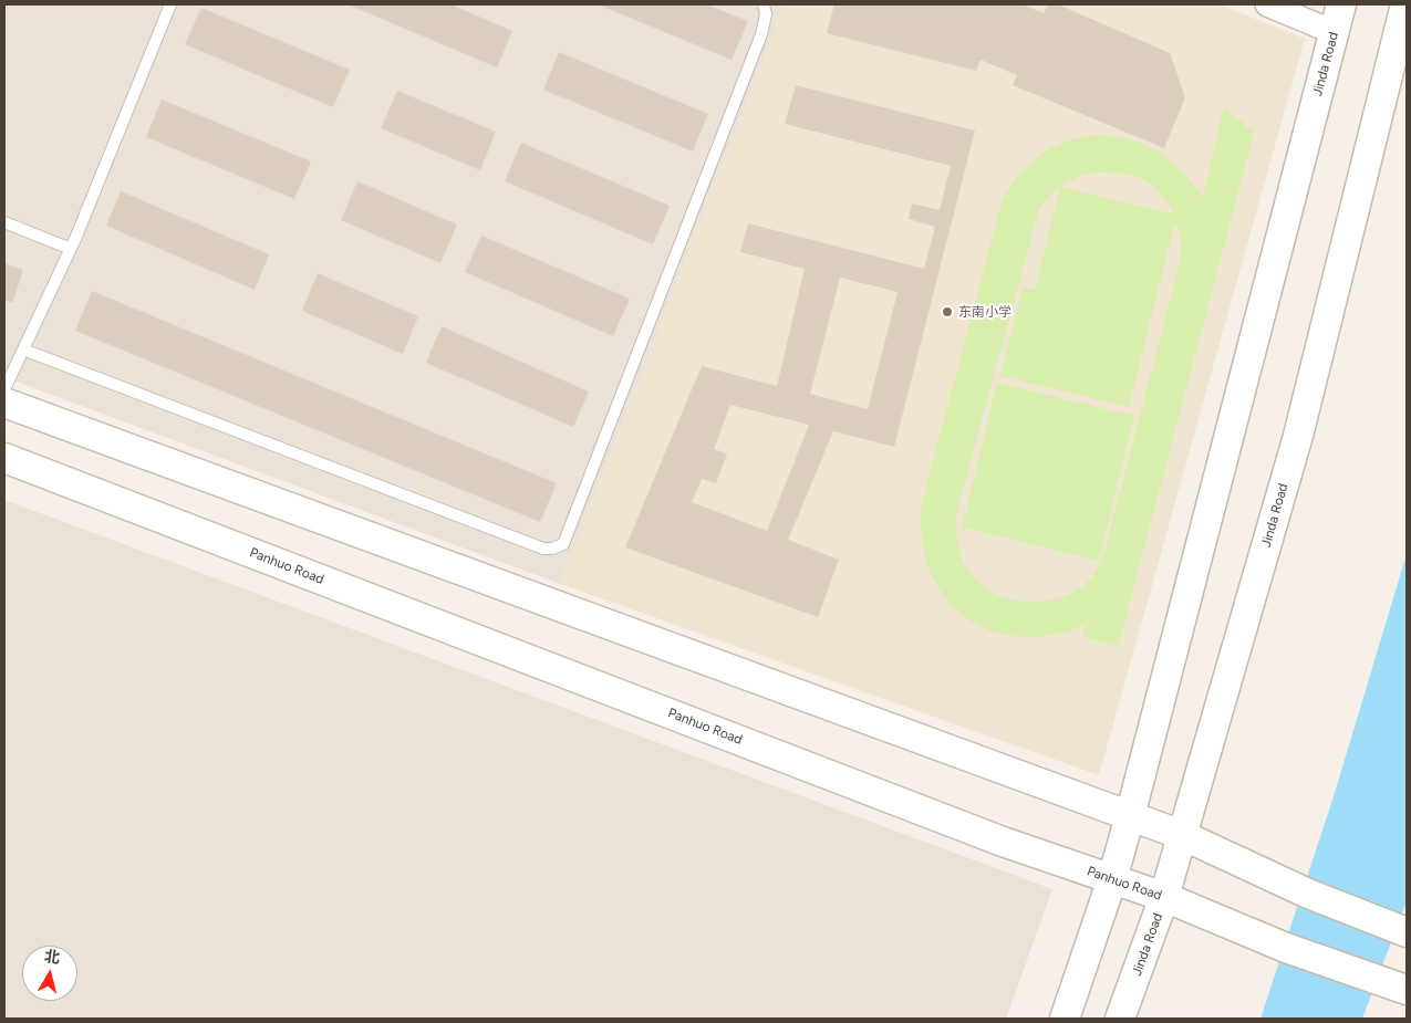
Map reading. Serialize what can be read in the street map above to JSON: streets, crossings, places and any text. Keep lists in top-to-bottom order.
{
  "streets": {
    "street": ["Jinda Road", "Panhuo Road"]
  },
  "crossings": [
    ["Jinda Road", "Panhuo Road"]
  ],
  "places": ["东南小学"],
  "north": "top"
}
